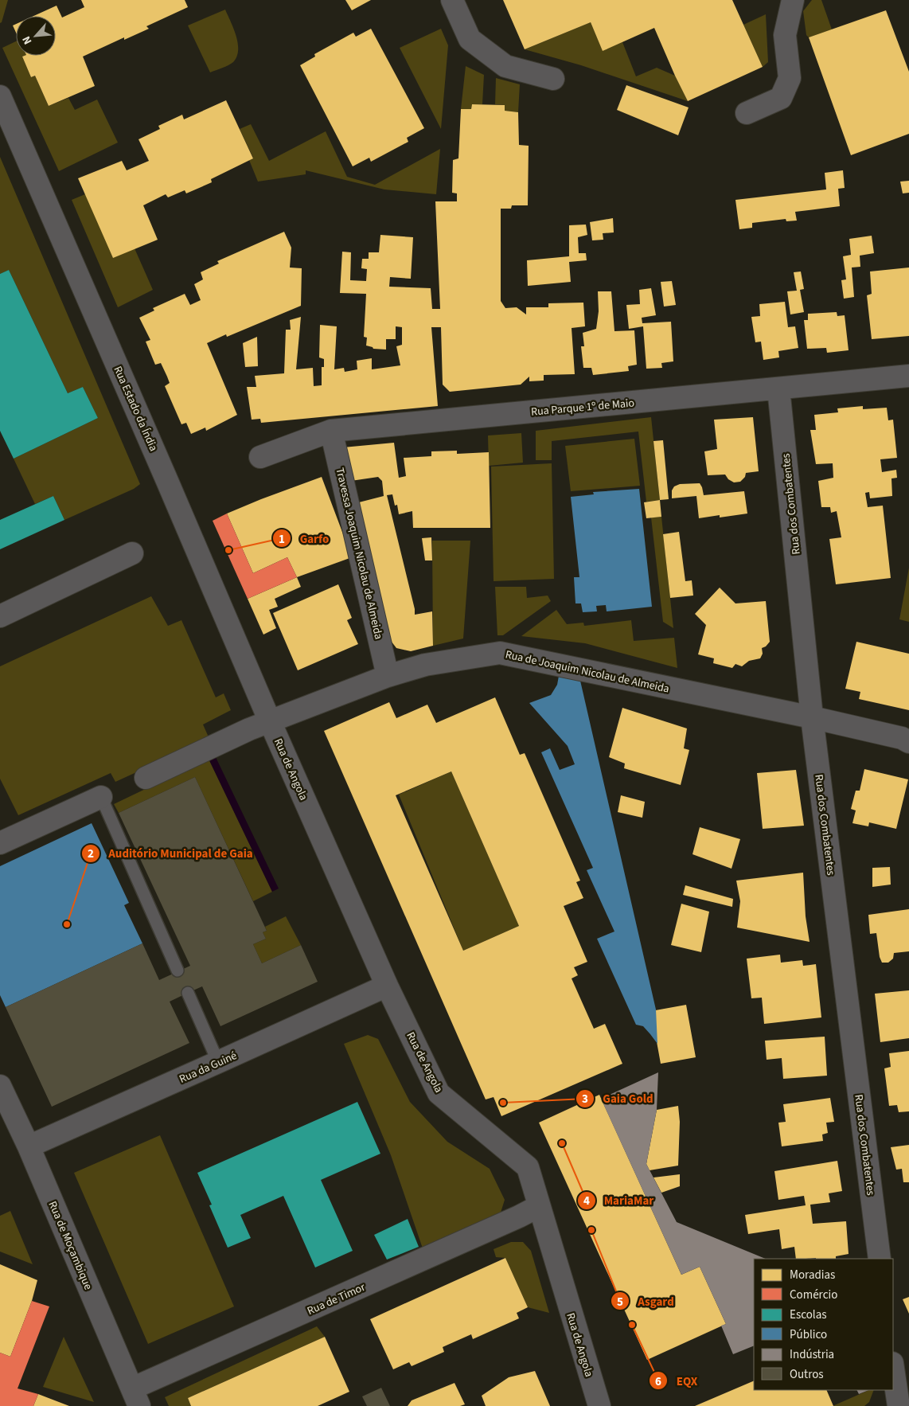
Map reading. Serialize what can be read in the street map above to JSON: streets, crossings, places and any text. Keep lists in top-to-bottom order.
{
  "streets": {
    "street": [
      "Rua Parque 1º de Maio",
      "Rua Estado da Índia",
      "Rua dos Combatentes",
      "Travessa Joaquim Nicolau de Almeida",
      "Rua de Joaquim Nicolau de Almeida",
      "Rua de Angola",
      "Rua da Guiné",
      "Rua de Moçambique",
      "Rua de Timor"
    ]
  },
  "crossings": [
    ["Rua Parque 1º de Maio", "Rua dos Combatentes"],
    ["Rua Parque 1º de Maio", "Travessa Joaquim Nicolau de Almeida"],
    ["Rua Estado da Índia", "Rua de Joaquim Nicolau de Almeida"],
    ["Rua Estado da Índia", "Rua de Angola"],
    ["Rua dos Combatentes", "Rua de Joaquim Nicolau de Almeida"],
    ["Travessa Joaquim Nicolau de Almeida", "Rua de Joaquim Nicolau de Almeida"],
    ["Rua de Joaquim Nicolau de Almeida", "Rua de Angola"],
    ["Rua de Angola", "Rua da Guiné"],
    ["Rua de Angola", "Rua de Timor"],
    ["Rua da Guiné", "Rua de Moçambique"],
    ["Rua de Moçambique", "Rua de Timor"]
  ],
  "places": [
    "Garfo",
    "Auditório Municipal de Gaia",
    "Gaia Gold",
    "MariaMar",
    "Asgard",
    "EQX"
  ],
  "legend": [
    "Moradias",
    "Comércio",
    "Escolas",
    "Público",
    "Indústria",
    "Outros"
  ],
  "north": "bottom left"
}
